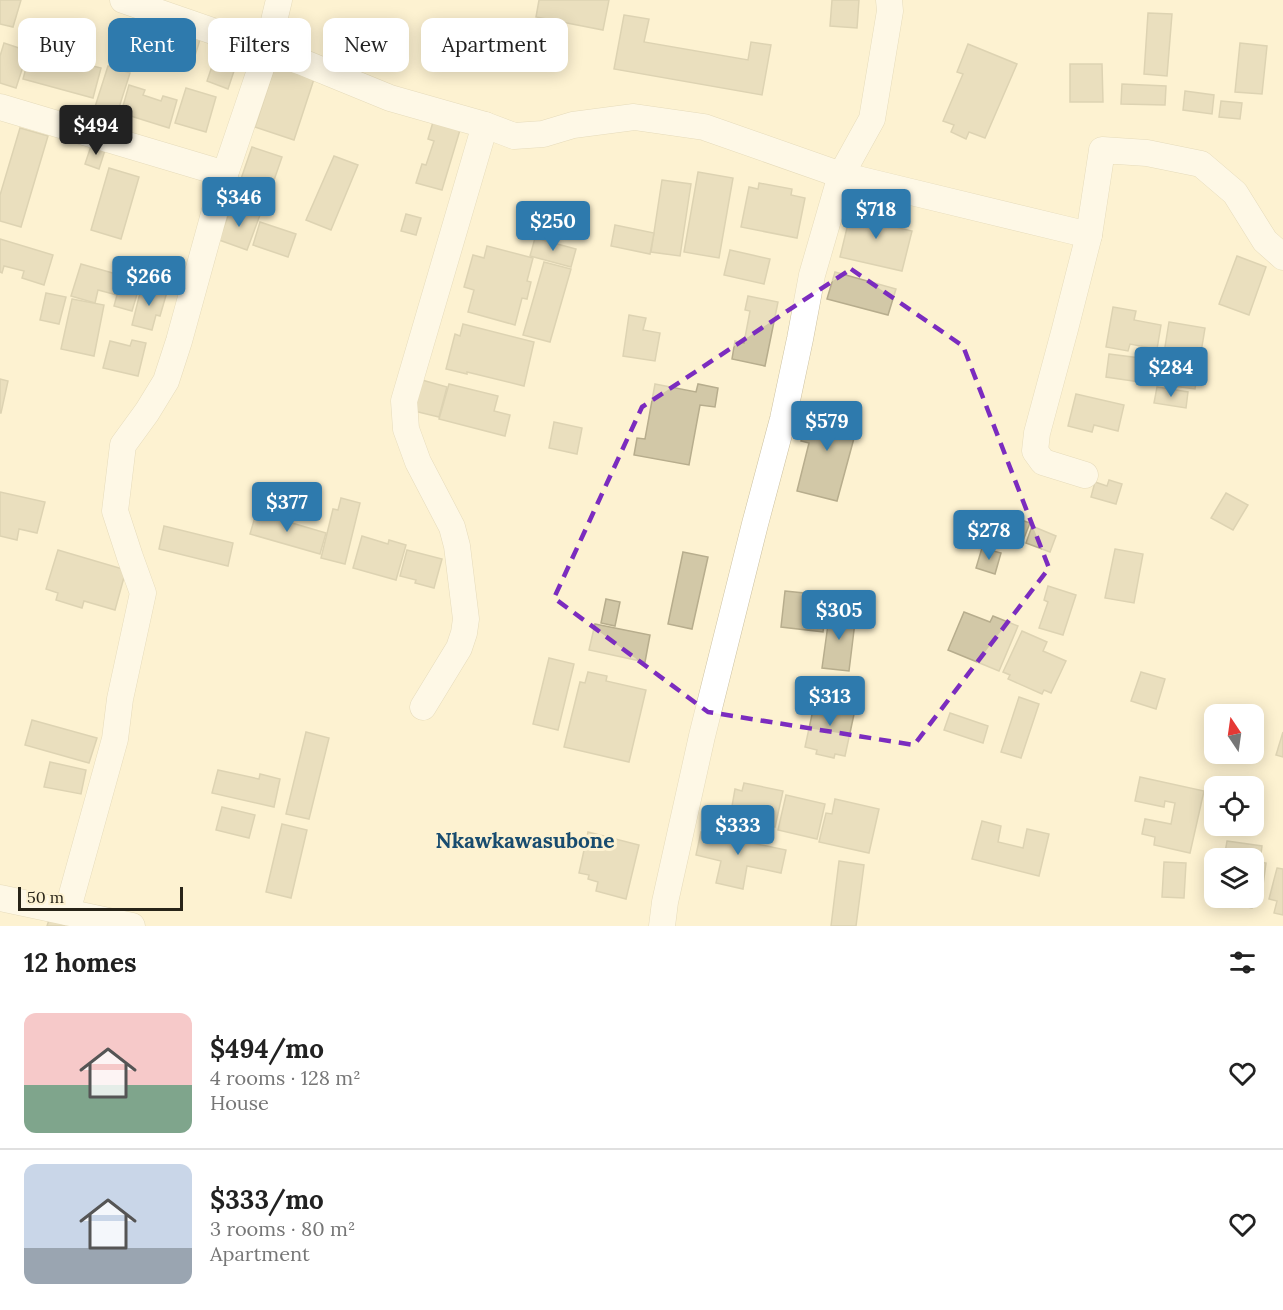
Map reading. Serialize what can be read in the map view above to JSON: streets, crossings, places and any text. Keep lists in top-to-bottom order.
{
  "districts": ["Nkawkawasubone"],
  "scale_bar": "50 m",
  "north": "top",
  "page": {
    "chip": [
      "Buy",
      "Rent",
      "Filters",
      "New",
      "Apartment"
    ],
    "price": [
      "$494",
      "$346",
      "$718",
      "$250",
      "$266",
      "$284",
      "$579",
      "$377",
      "$278",
      "$305",
      "$313",
      "$333"
    ],
    "scale": "50 m",
    "heading": "12 homes",
    "list": [
      {
        "name": "$494/mo",
        "note": "4 rooms · 128 m² · House"
      },
      {
        "name": "$333/mo",
        "note": "3 rooms · 80 m² · Apartment"
      }
    ]
  }
}
